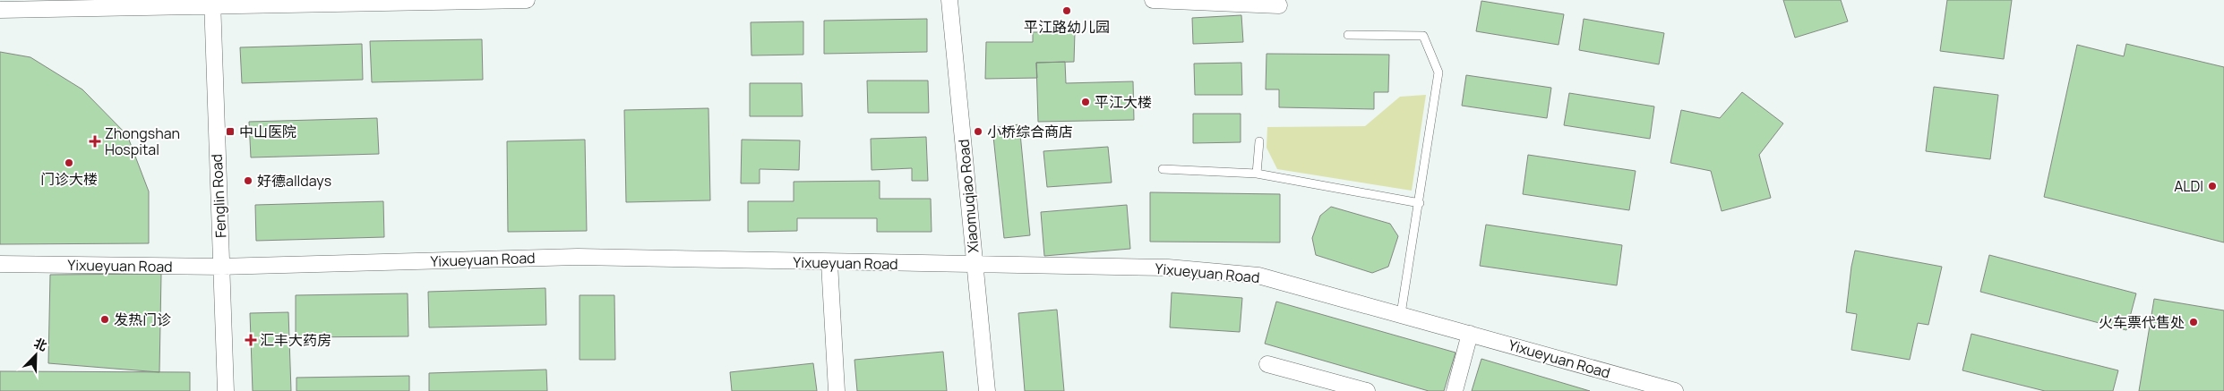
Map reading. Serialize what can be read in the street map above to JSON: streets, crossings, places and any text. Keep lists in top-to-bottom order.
{
  "streets": {
    "street": ["Fenglin Road", "Xiaomuqiao Road", "Yixueyuan Road"]
  },
  "crossings": [
    ["Fenglin Road", "Yixueyuan Road"],
    ["Xiaomuqiao Road", "Yixueyuan Road"]
  ],
  "places": {
    "other": [
      "平江路幼儿园",
      "平江大楼",
      "小桥综合商店",
      "门诊大楼",
      "好德alldays",
      "ALDI",
      "发热门诊",
      "火车票代售处"
    ],
    "transit": ["中山医院"],
    "health": ["Zhongshan Hospital", "汇丰大药房"]
  },
  "north": "top right"
}
